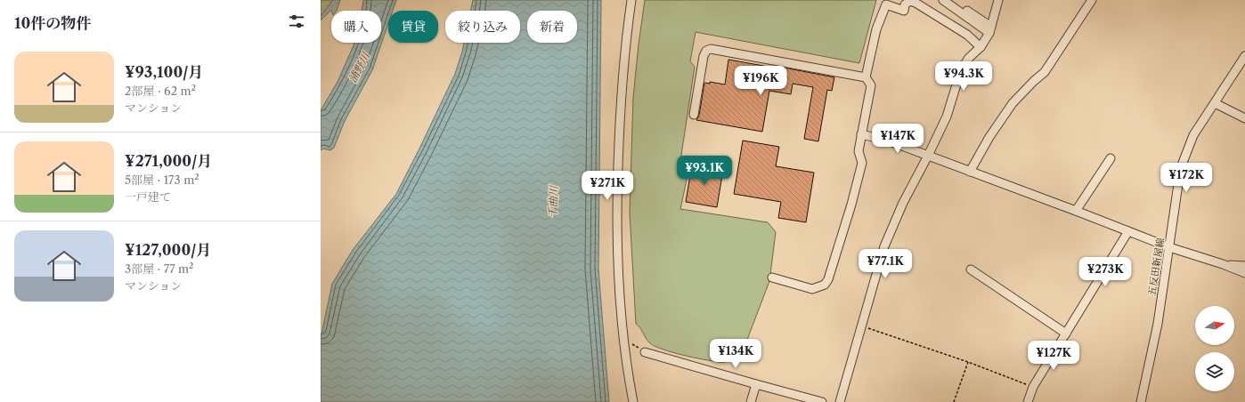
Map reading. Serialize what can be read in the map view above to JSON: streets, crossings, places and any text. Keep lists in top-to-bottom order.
{
  "streets": {
    "street": ["五反田新屋線"]
  },
  "water": ["浦野川", "千曲川"],
  "north": "right",
  "page": {
    "heading": "10件の物件",
    "chip": [
      "購入",
      "賃貸",
      "絞り込み",
      "新着"
    ],
    "list": [
      {
        "name": "¥93,100/月",
        "note": "2部屋 · 62 m² · マンション"
      },
      {
        "name": "¥271,000/月",
        "note": "5部屋 · 173 m² · 一戸建て"
      },
      {
        "name": "¥127,000/月",
        "note": "3部屋 · 77 m² · マンション"
      }
    ],
    "price": [
      "¥94.3K",
      "¥196K",
      "¥147K",
      "¥93.1K",
      "¥172K",
      "¥271K",
      "¥77.1K",
      "¥273K",
      "¥134K",
      "¥127K"
    ]
  }
}
